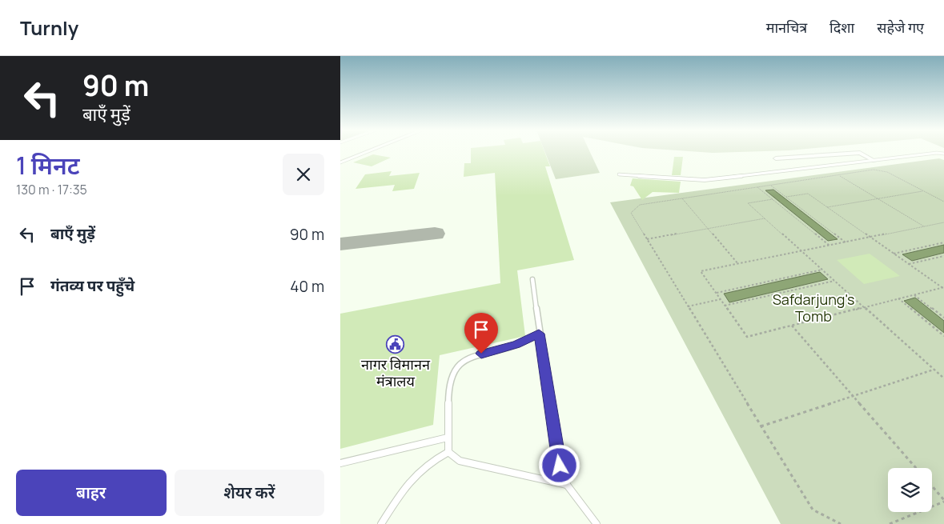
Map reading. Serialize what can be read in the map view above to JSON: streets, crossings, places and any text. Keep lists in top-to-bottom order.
{
  "parks": ["Safdarjung's Tomb"],
  "places": {
    "public building": ["नागर विमानन मंत्रालय"]
  },
  "page": {
    "header": "Turnly",
    "nav": ["मानचित्र", "दिशा", "सहेजे गए"],
    "turn": ["90 m", "बाएँ मुड़ें"],
    "heading": ["1 मिनट", "130 m · 17:35"],
    "list": [
      {
        "name": "बाएँ मुड़ें",
        "value": "90 m"
      },
      {
        "name": "गंतव्य पर पहुँचे",
        "value": "40 m"
      }
    ],
    "buttons": ["बाहर", "शेयर करें"]
  }
}
